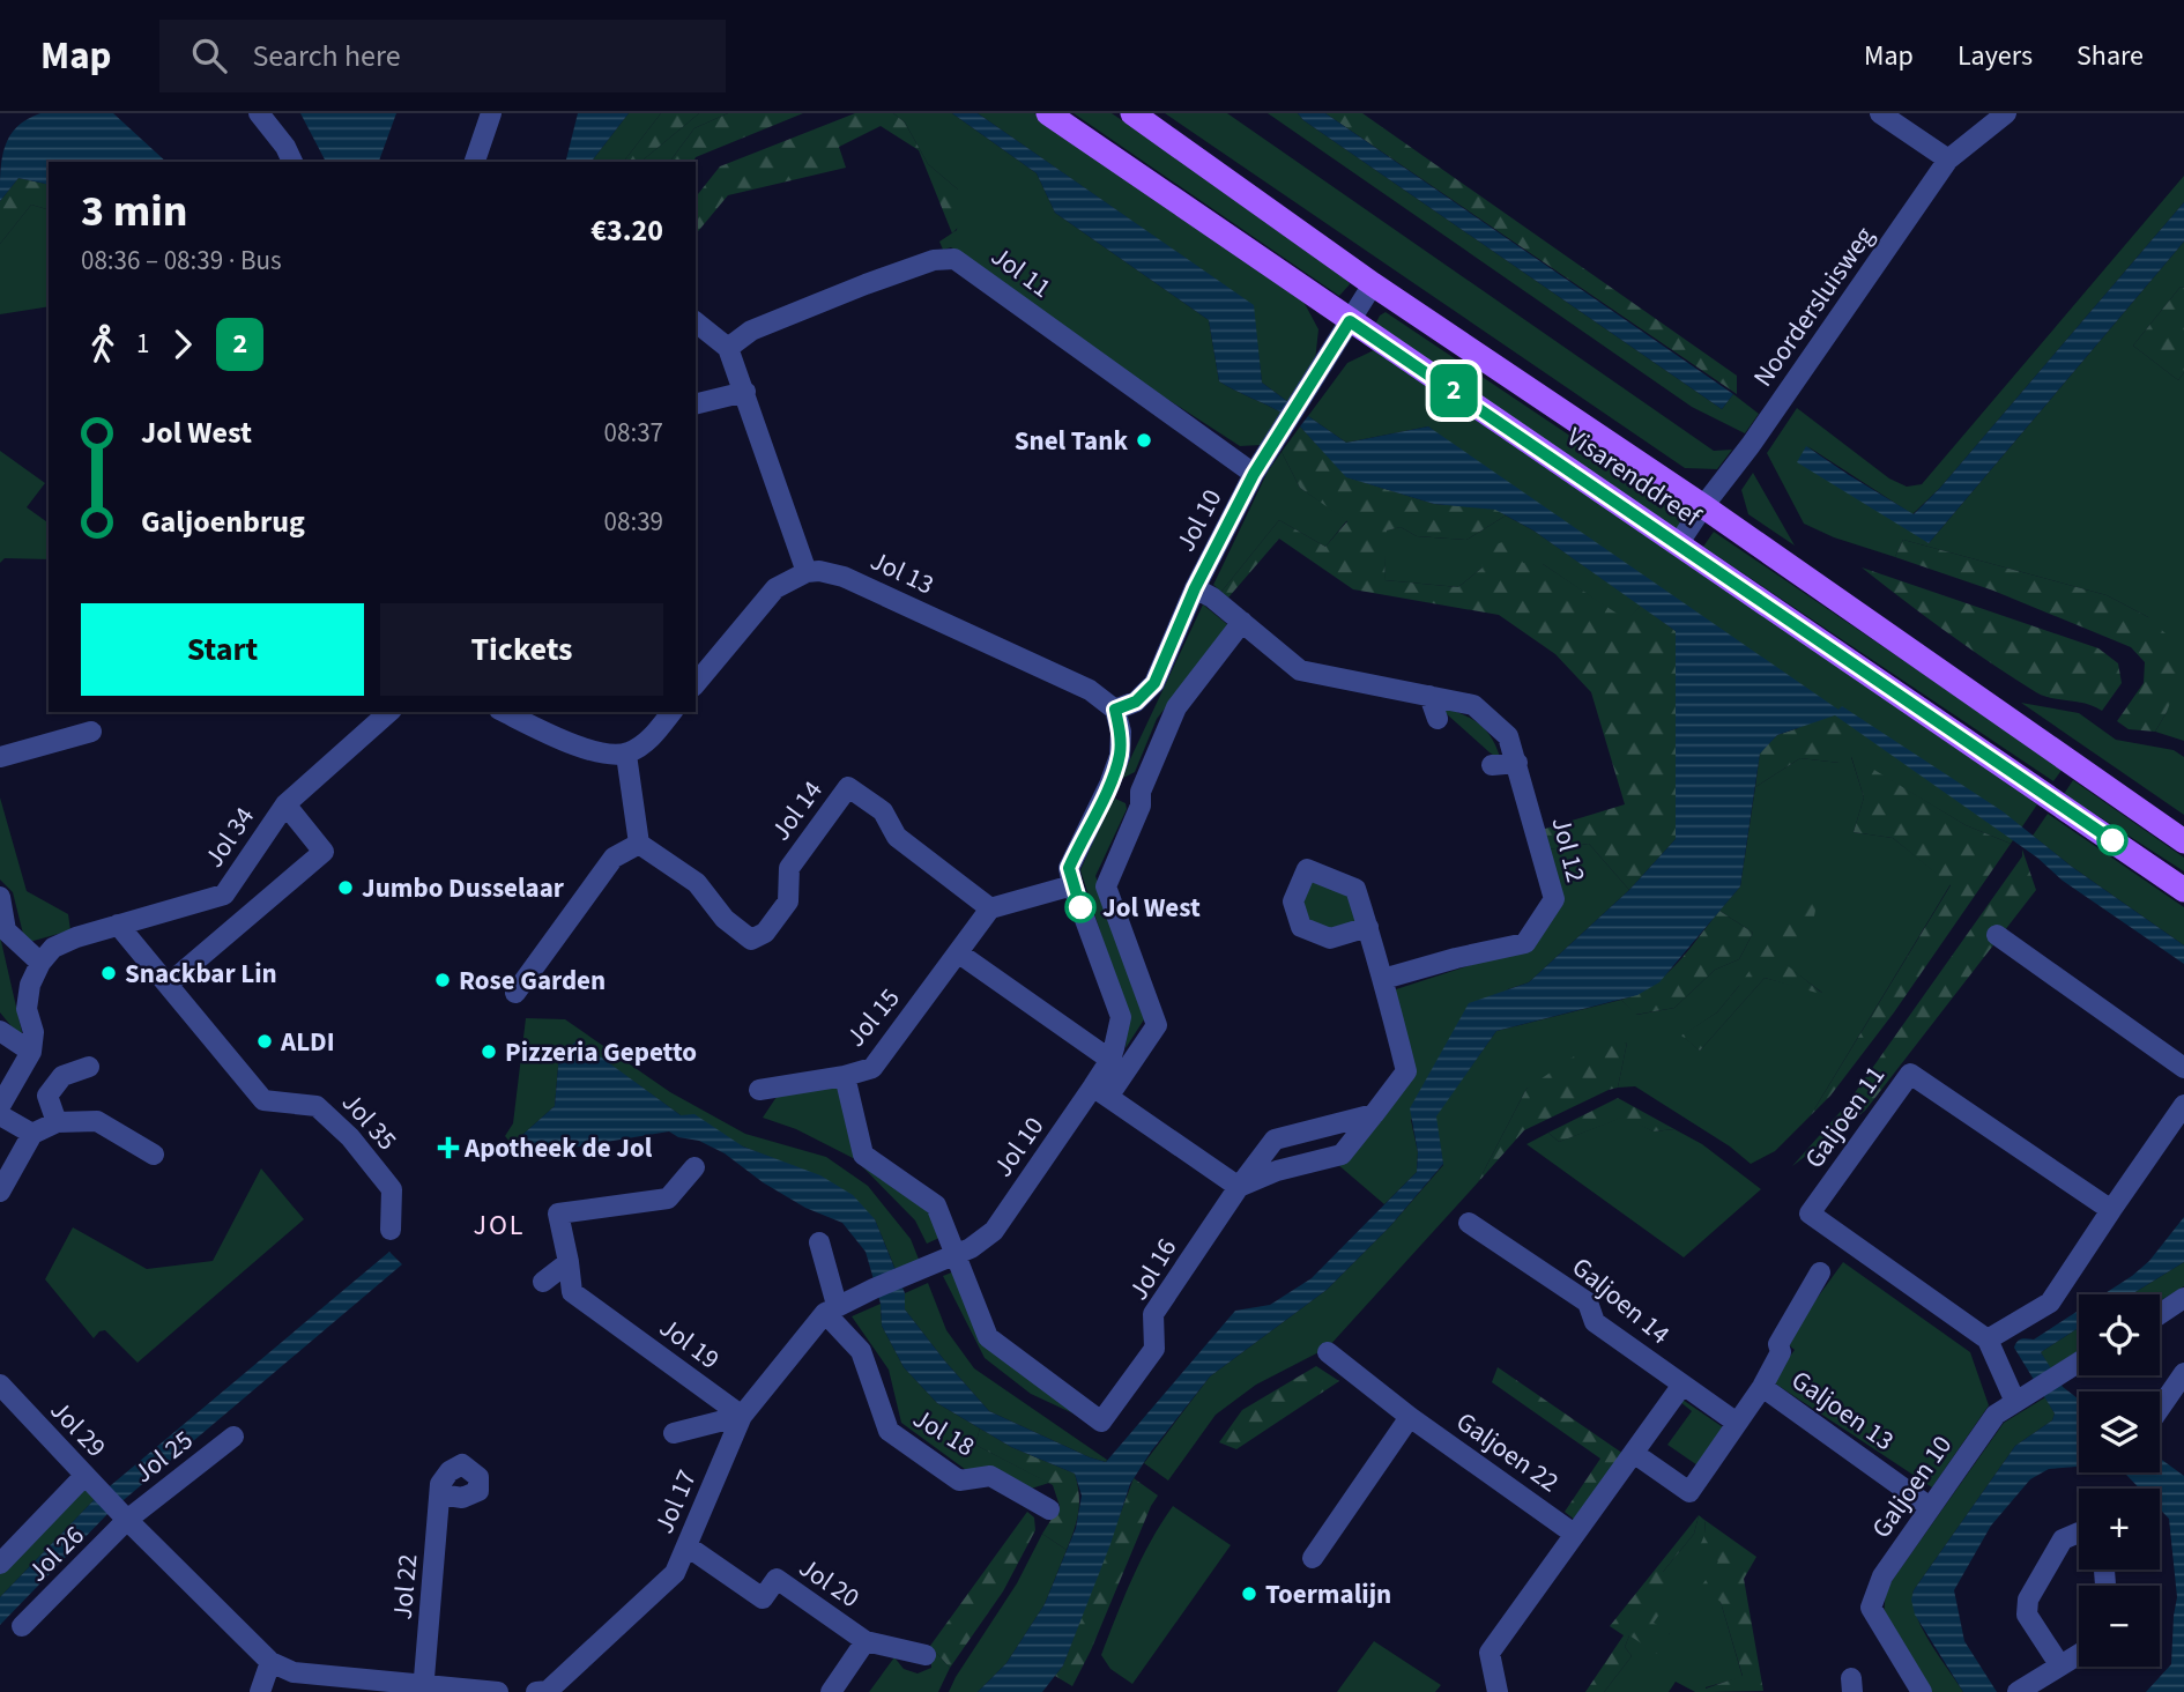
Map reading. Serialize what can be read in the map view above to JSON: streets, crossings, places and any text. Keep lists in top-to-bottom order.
{
  "streets": {
    "main road": ["Visarenddreef"],
    "street": [
      "Jol 11",
      "Noordersluisweg",
      "Jol 10",
      "Jol 13",
      "Jol 14",
      "Jol 34",
      "Jol 12",
      "Jol 15",
      "Galjoen 11",
      "Jol 35",
      "Jol 16",
      "Galjoen 14",
      "Jol 19",
      "Galjoen 13",
      "Jol 29",
      "Jol 18",
      "Galjoen 22",
      "Jol 25",
      "Galjoen 10",
      "Jol 17",
      "Jol 26",
      "Jol 20",
      "Jol 22"
    ]
  },
  "crossings": [
    ["Jol 11", "Jol 10"],
    ["Noordersluisweg", "Visarenddreef"],
    ["Visarenddreef", "Jol 10"],
    ["Jol 10", "Jol 13"],
    ["Jol 10", "Jol 12"],
    ["Jol 10", "Jol 16"],
    ["Jol 10", "Jol 17"],
    ["Jol 14", "Jol 15"],
    ["Jol 34", "Jol 35"],
    ["Jol 16", "Jol 17"],
    ["Galjoen 14", "Galjoen 13"],
    ["Jol 19", "Jol 17"],
    ["Galjoen 13", "Galjoen 10"],
    ["Jol 29", "Jol 25"],
    ["Jol 29", "Jol 26"],
    ["Jol 18", "Jol 17"],
    ["Jol 25", "Jol 26"],
    ["Jol 17", "Jol 20"]
  ],
  "districts": ["JOL"],
  "places": {
    "other": [
      "Snel Tank",
      "Jumbo Dusselaar",
      "Jol West",
      "Snackbar Lin",
      "Rose Garden",
      "ALDI",
      "Pizzeria Gepetto",
      "Toermalijn"
    ],
    "health": ["Apotheek de Jol"]
  },
  "lines": ["bus line 2"],
  "page": {
    "header": "Map",
    "search": "Search here",
    "nav": ["Map", "Layers", "Share"],
    "on_map": "2",
    "heading": ["3 min", "08:36 – 08:39 · Bus", "€3.20"],
    "legs": ["1", "2"],
    "list": [
      {
        "name": "Jol West",
        "value": "08:37"
      },
      {
        "name": "Galjoenbrug",
        "value": "08:39"
      }
    ],
    "buttons": ["Start", "Tickets"],
    "map_buttons": ["+", "−"]
  }
}
